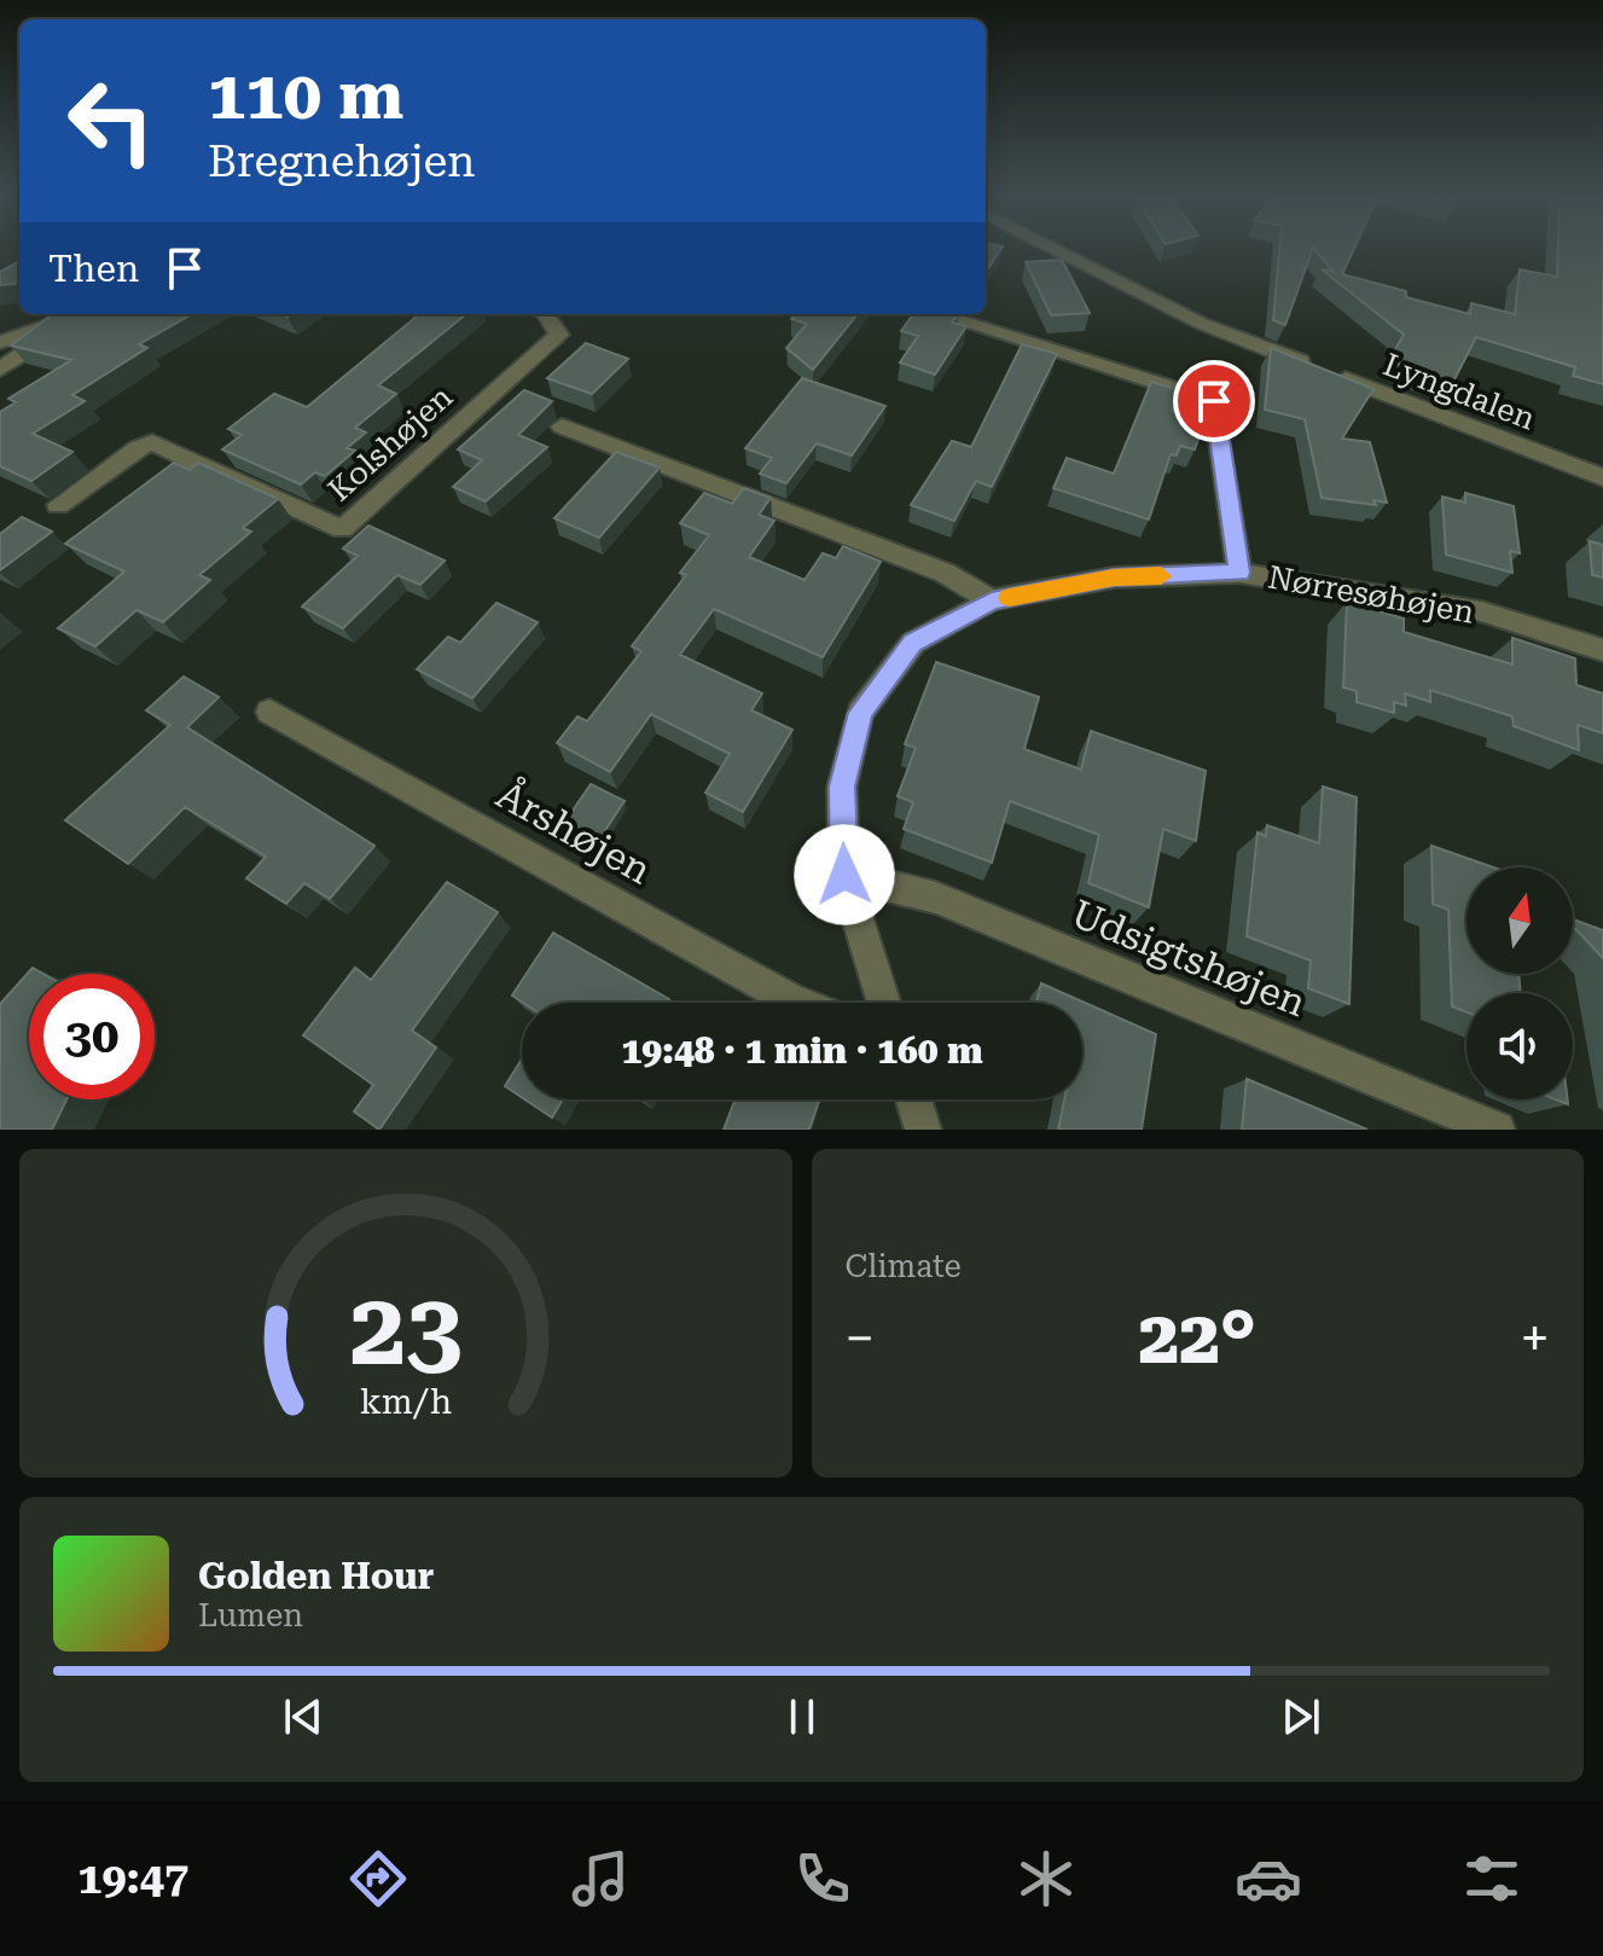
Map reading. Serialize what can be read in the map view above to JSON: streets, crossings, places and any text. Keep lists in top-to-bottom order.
{
  "streets": {
    "street": [
      "Lyngdalen",
      "Kolshøjen",
      "Nørresøhøjen",
      "Årshøjen",
      "Udsigtshøjen"
    ]
  },
  "crossings": [
    ["Nørresøhøjen", "Udsigtshøjen"]
  ],
  "north": "top",
  "page": {
    "turn": ["110 m", "Bregnehøjen"],
    "then": "Then",
    "limit": "30",
    "trip": "19:48 · 1 min · 160 m",
    "tile": "Climate",
    "heat": ["−", "22°", "+"],
    "song": ["Golden Hour", "Lumen"],
    "tabs": "19:47",
    "gauge": ["23", "km/h"]
  }
}
